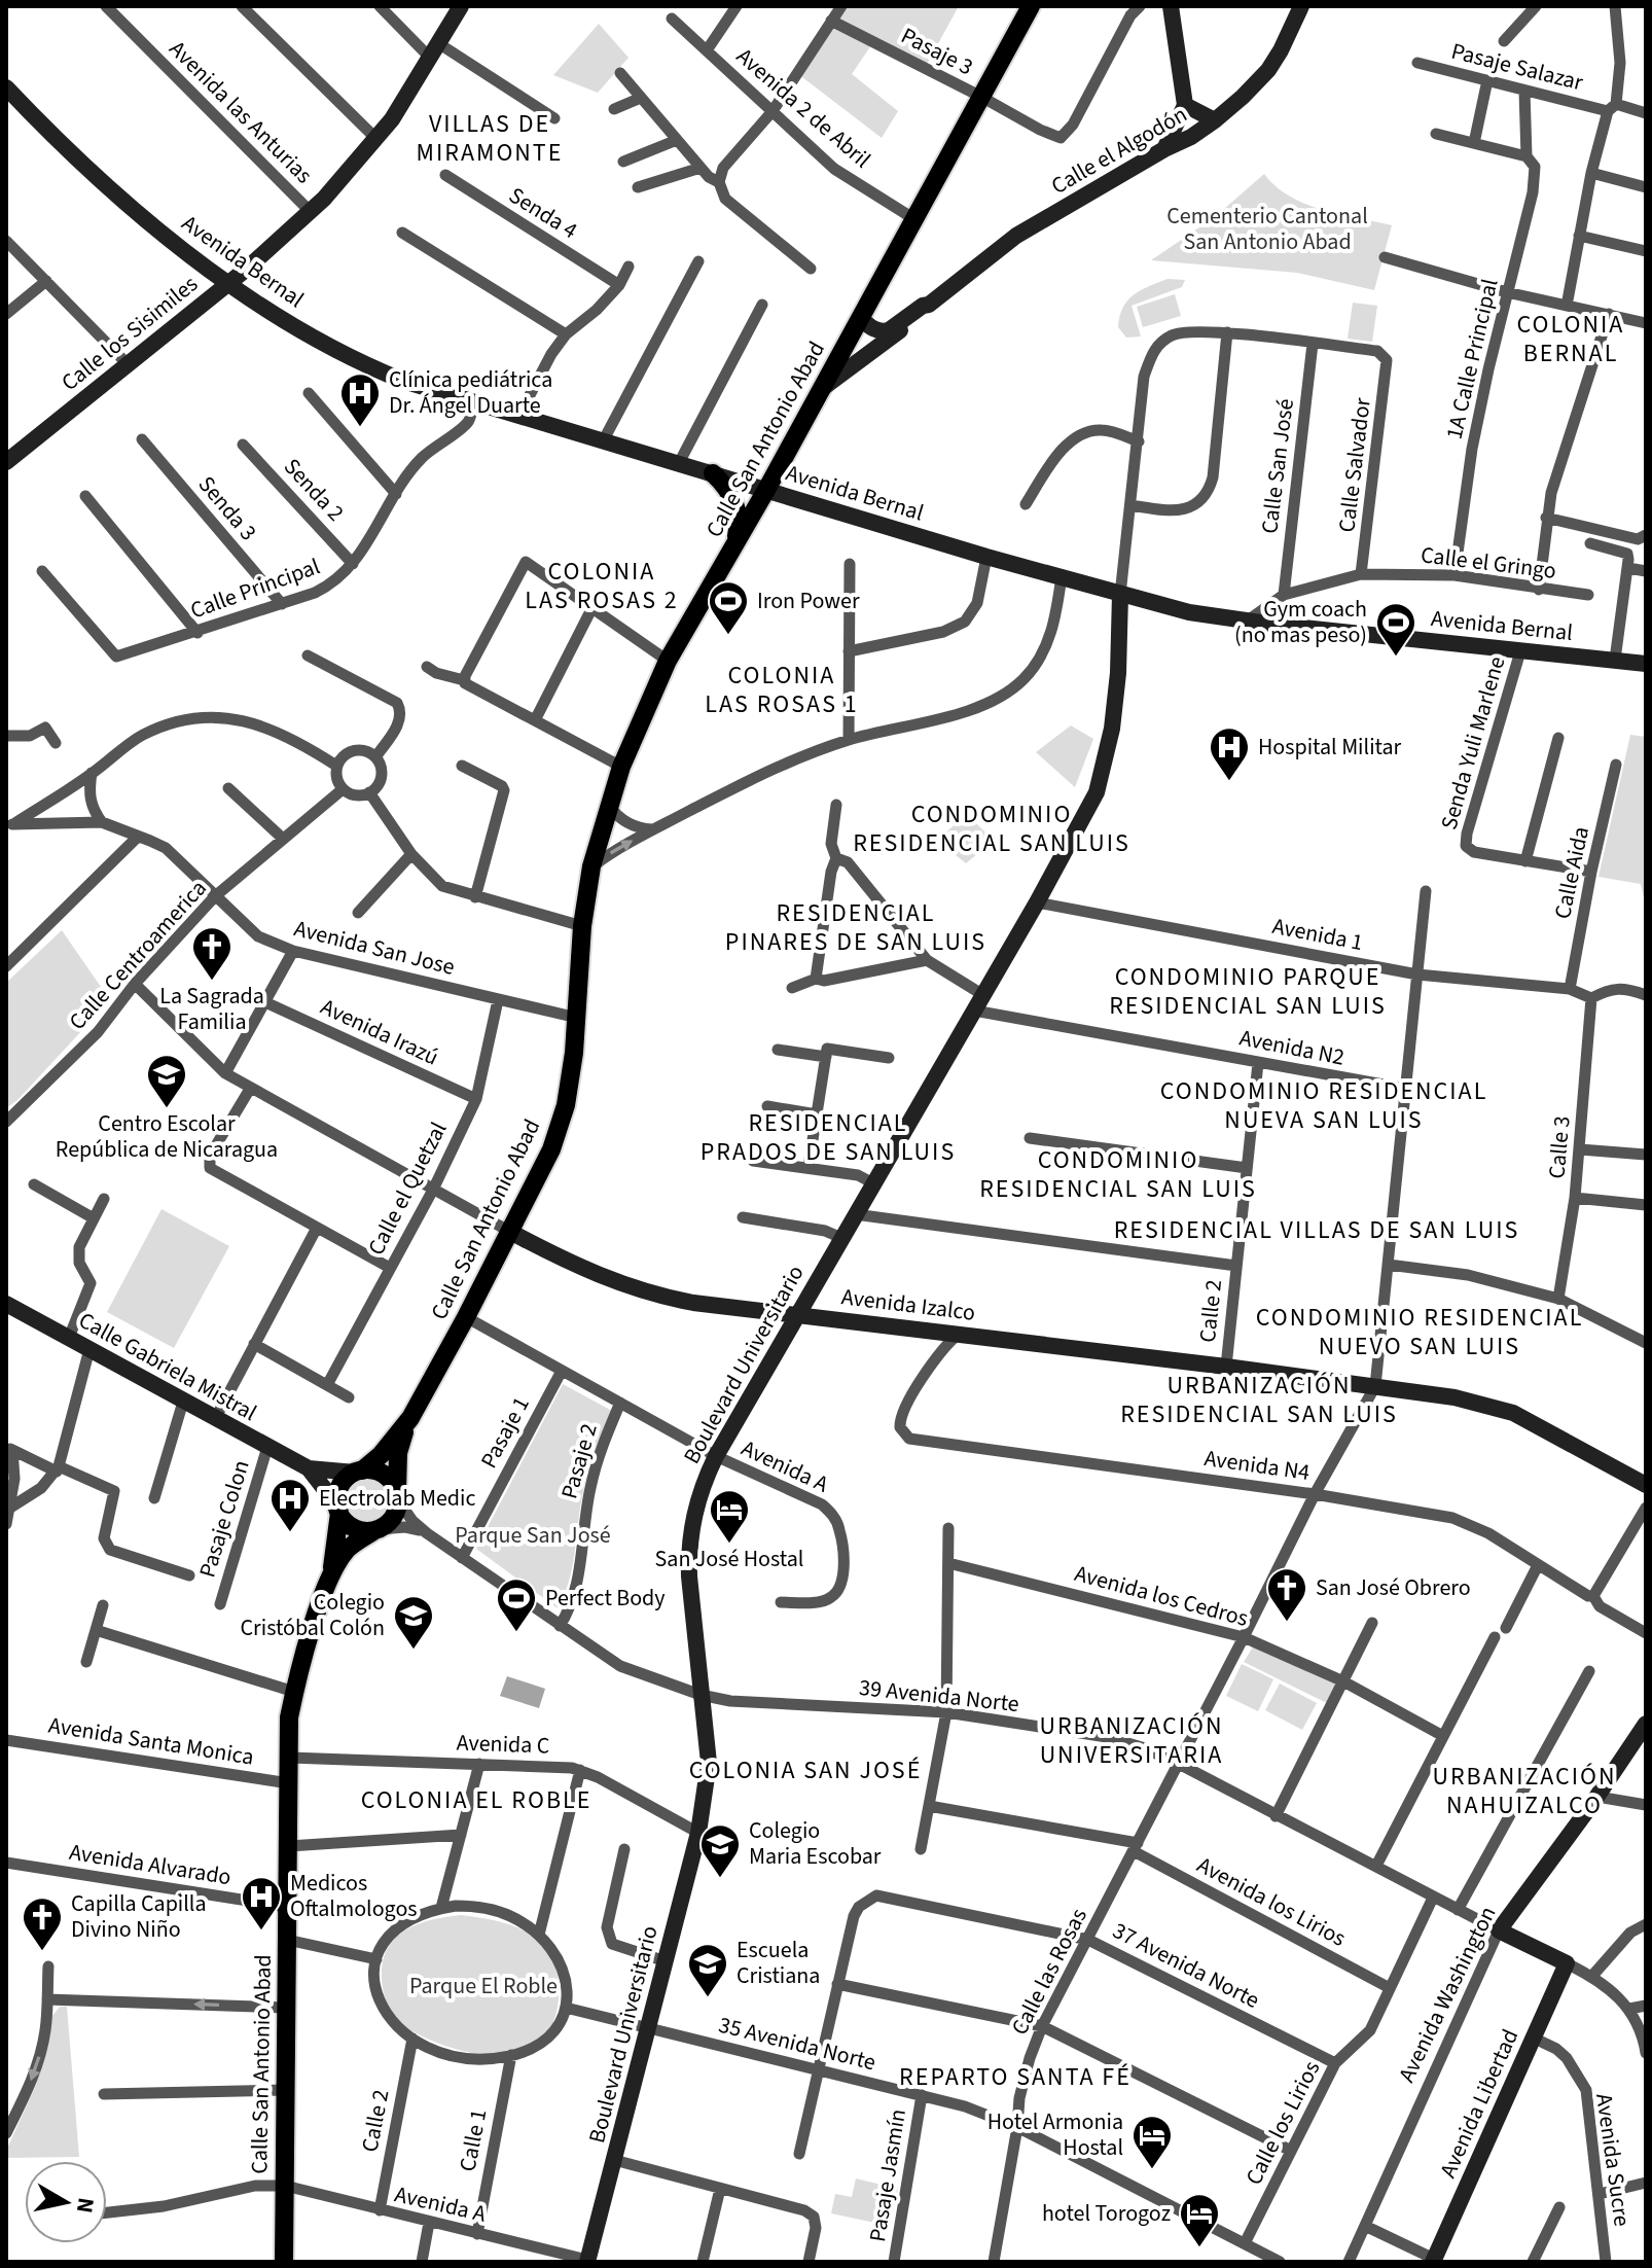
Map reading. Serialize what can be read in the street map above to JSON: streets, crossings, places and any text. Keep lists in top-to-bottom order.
{
  "streets": {
    "main road": ["Calle San Antonio Abad"],
    "street": [
      "Pasaje 3",
      "Pasaje Salazar",
      "Avenida 2 de Abril",
      "Avenida las Anturias",
      "Calle el Algodón",
      "Senda 4",
      "Avenida Bernal",
      "Calle los Sisimiles",
      "1A Calle Principal",
      "Calle Salvador",
      "Calle San José",
      "Senda 2",
      "Senda 3",
      "Calle el Gringo",
      "Calle Principal",
      "Senda Yuli Marlene",
      "Calle Aida",
      "Avenida 1",
      "Avenida San Jose",
      "Calle Centroamerica",
      "Avenida Irazú",
      "Avenida N2",
      "Calle 3",
      "Calle el Quetzal",
      "Avenida Izalco",
      "Calle 2",
      "Boulevard Universitario",
      "Calle Gabriela Mistral",
      "Pasaje 1",
      "Pasaje 2",
      "Avenida N4",
      "Avenida A",
      "Pasaje Colon",
      "Avenida los Cedros",
      "39 Avenida Norte",
      "Avenida Santa Monica",
      "Avenida C",
      "Avenida Alvarado",
      "Avenida los Lirios",
      "37 Avenida Norte",
      "Calle las Rosas",
      "Avenida Washington",
      "35 Avenida Norte",
      "Avenida Libertad",
      "Calle los Lirios",
      "Calle 1",
      "Avenida Sucre",
      "Pasaje Jasmín"
    ]
  },
  "crossings": [
    ["Pasaje 3", "Calle San Antonio Abad"],
    ["Pasaje Salazar", "1A Calle Principal"],
    ["Avenida 2 de Abril", "Calle San Antonio Abad"],
    ["Avenida las Anturias", "Calle los Sisimiles"],
    ["Calle el Algodón", "Calle San Antonio Abad"],
    ["Avenida Bernal", "Calle los Sisimiles"],
    ["Avenida Bernal", "Calle San Antonio Abad"],
    ["Avenida Bernal", "Calle el Gringo"],
    ["Avenida Bernal", "Calle Principal"],
    ["Avenida Bernal", "Senda Yuli Marlene"],
    ["Avenida Bernal", "Boulevard Universitario"],
    ["1A Calle Principal", "Calle el Gringo"],
    ["Calle San Antonio Abad", "Avenida San Jose"],
    ["Calle San Antonio Abad", "Avenida Izalco"],
    ["Calle San Antonio Abad", "Calle Gabriela Mistral"],
    ["Calle San Antonio Abad", "Avenida A"],
    ["Calle San Antonio Abad", "39 Avenida Norte"],
    ["Calle San Antonio Abad", "Avenida Santa Monica"],
    ["Calle San Antonio Abad", "Avenida C"],
    ["Calle San Antonio Abad", "Avenida Alvarado"],
    ["Calle Salvador", "Calle San José"],
    ["Calle Salvador", "Calle el Gringo"],
    ["Calle San José", "Calle el Gringo"],
    ["Senda 2", "Calle Principal"],
    ["Senda 3", "Calle Principal"],
    ["Calle Aida", "Avenida 1"],
    ["Avenida 1", "Calle 3"],
    ["Avenida 1", "Boulevard Universitario"],
    ["Avenida San Jose", "Calle Centroamerica"],
    ["Avenida San Jose", "Calle el Quetzal"],
    ["Calle Centroamerica", "Avenida Izalco"],
    ["Avenida Irazú", "Calle el Quetzal"],
    ["Avenida N2", "Calle 2"],
    ["Avenida N2", "Boulevard Universitario"],
    ["Calle el Quetzal", "Avenida Izalco"],
    ["Avenida Izalco", "Calle 2"],
    ["Avenida Izalco", "Boulevard Universitario"],
    ["Avenida Izalco", "Avenida N4"],
    ["Avenida Izalco", "Calle las Rosas"],
    ["Calle 2", "Avenida A"],
    ["Calle 2", "35 Avenida Norte"],
    ["Calle 2", "Calle 1"],
    ["Boulevard Universitario", "Avenida A"],
    ["Boulevard Universitario", "39 Avenida Norte"],
    ["Boulevard Universitario", "Avenida C"],
    ["Boulevard Universitario", "35 Avenida Norte"],
    ["Calle Gabriela Mistral", "Pasaje Colon"],
    ["Calle Gabriela Mistral", "39 Avenida Norte"],
    ["Pasaje 1", "Avenida A"],
    ["Pasaje 1", "39 Avenida Norte"],
    ["Pasaje 2", "Avenida A"],
    ["Pasaje 2", "39 Avenida Norte"],
    ["Avenida N4", "Calle las Rosas"],
    ["Avenida A", "Calle 1"],
    ["Avenida los Cedros", "Calle las Rosas"],
    ["39 Avenida Norte", "Calle las Rosas"],
    ["39 Avenida Norte", "Avenida Washington"],
    ["39 Avenida Norte", "Calle los Lirios"],
    ["Avenida los Lirios", "Calle las Rosas"],
    ["Avenida los Lirios", "Calle los Lirios"],
    ["37 Avenida Norte", "Calle las Rosas"],
    ["37 Avenida Norte", "Calle los Lirios"],
    ["Calle las Rosas", "35 Avenida Norte"],
    ["35 Avenida Norte", "Calle los Lirios"],
    ["35 Avenida Norte", "Calle 1"],
    ["35 Avenida Norte", "Pasaje Jasmín"],
    ["Avenida Libertad", "Avenida Sucre"]
  ],
  "districts": [
    "VILLAS DE MIRAMONTE",
    "COLONIA BERNAL",
    "COLONIA LAS ROSAS 2",
    "COLONIA LAS ROSAS 1",
    "CONDOMINIO RESIDENCIAL SAN LUIS",
    "RESIDENCIAL PINARES DE SAN LUIS",
    "CONDOMINIO PARQUE RESIDENCIAL SAN LUIS",
    "CONDOMINIO RESIDENCIAL NUEVA SAN LUIS",
    "RESIDENCIAL PRADOS DE SAN LUIS",
    "CONDOMINIO RESIDENCIAL SAN LUIS",
    "RESIDENCIAL VILLAS DE SAN LUIS",
    "CONDOMINIO RESIDENCIAL NUEVO SAN LUIS",
    "URBANIZACIÓN RESIDENCIAL SAN LUIS",
    "URBANIZACIÓN UNIVERSITARIA",
    "COLONIA SAN JOSÉ",
    "URBANIZACIÓN NAHUIZALCO",
    "COLONIA EL ROBLE",
    "REPARTO SANTA FÉ"
  ],
  "parks": ["Cementerio Cantonal San Antonio Abad", "Parque San José", "Parque El Roble"],
  "places": {
    "hospital": [
      "Clínica pediátrica Dr. Ángel Duarte",
      "Hospital Militar",
      "Electrolab Medic",
      "Medicos Oftalmologos"
    ],
    "sports": ["Iron Power", "Gym coach (no mas peso)", "Perfect Body"],
    "church": ["La Sagrada Familia", "San José Obrero", "Capilla Capilla Divino Niño"],
    "school or university": [
      "Centro Escolar República de Nicaragua",
      "Colegio Cristóbal Colón",
      "Colegio Maria Escobar",
      "Escuela Cristiana"
    ],
    "hotel": ["San José Hostal", "Hotel Armonia Hostal", "hotel Torogoz"]
  },
  "north": "right"
}
